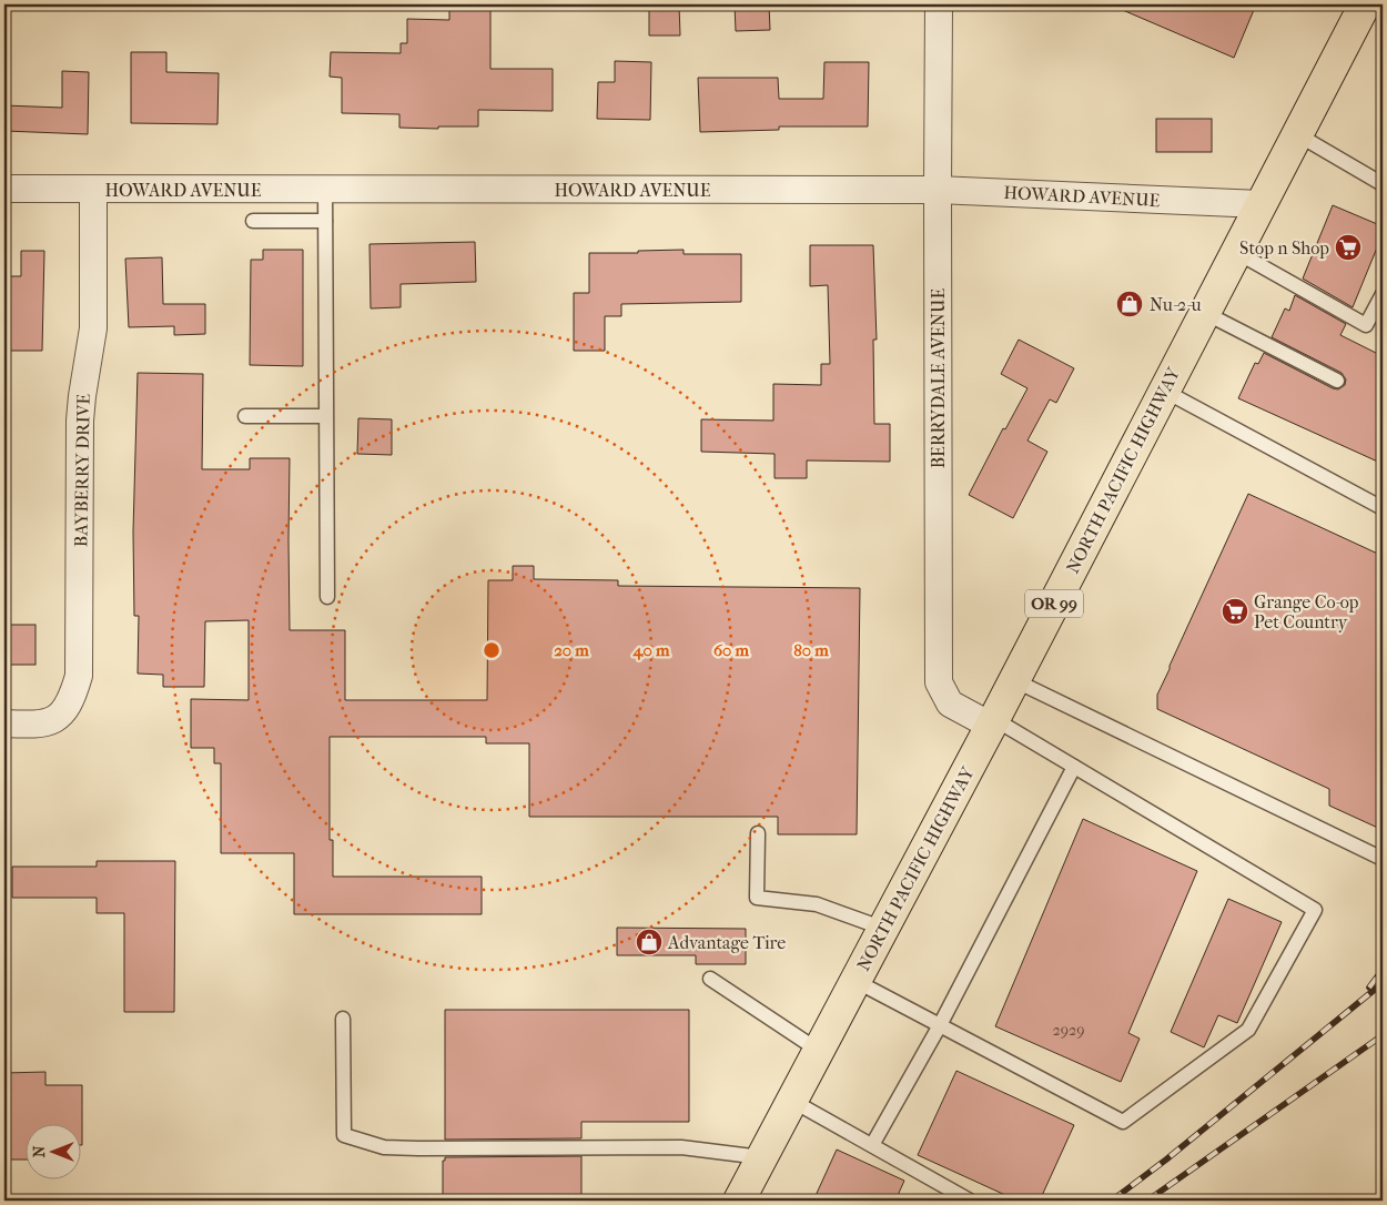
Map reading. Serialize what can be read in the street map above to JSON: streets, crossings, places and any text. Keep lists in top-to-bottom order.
{
  "streets": {
    "main road": ["NORTH PACIFIC HIGHWAY", "OR 99"],
    "street": ["HOWARD AVENUE", "BERRYDALE AVENUE", "BAYBERRY DRIVE"]
  },
  "crossings": [
    ["HOWARD AVENUE", "BERRYDALE AVENUE"],
    ["HOWARD AVENUE", "BAYBERRY DRIVE"],
    ["HOWARD AVENUE", "NORTH PACIFIC HIGHWAY"],
    ["BERRYDALE AVENUE", "NORTH PACIFIC HIGHWAY"]
  ],
  "places": {
    "supermarket": ["Stop n Shop", "Grange Co-op Pet Country"],
    "shop": ["Nu-2-u", "Advantage Tire"]
  },
  "house_numbers": ["2929"],
  "north": "left",
  "rings": [
    "20 m",
    "40 m",
    "60 m",
    "80 m"
  ]
}
